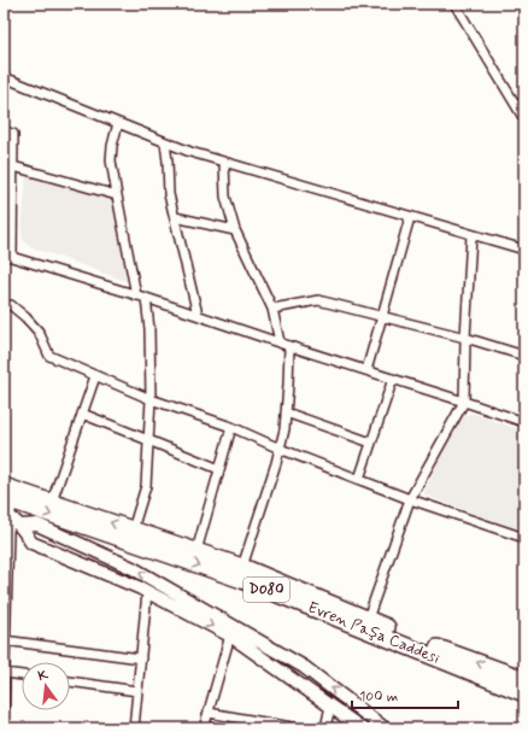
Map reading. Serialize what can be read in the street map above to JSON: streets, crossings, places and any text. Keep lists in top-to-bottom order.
{
  "streets": {
    "highway": ["D080", "Evren Paşa Caddesi"]
  },
  "scale_bar": "100 m",
  "north": "top"
}
